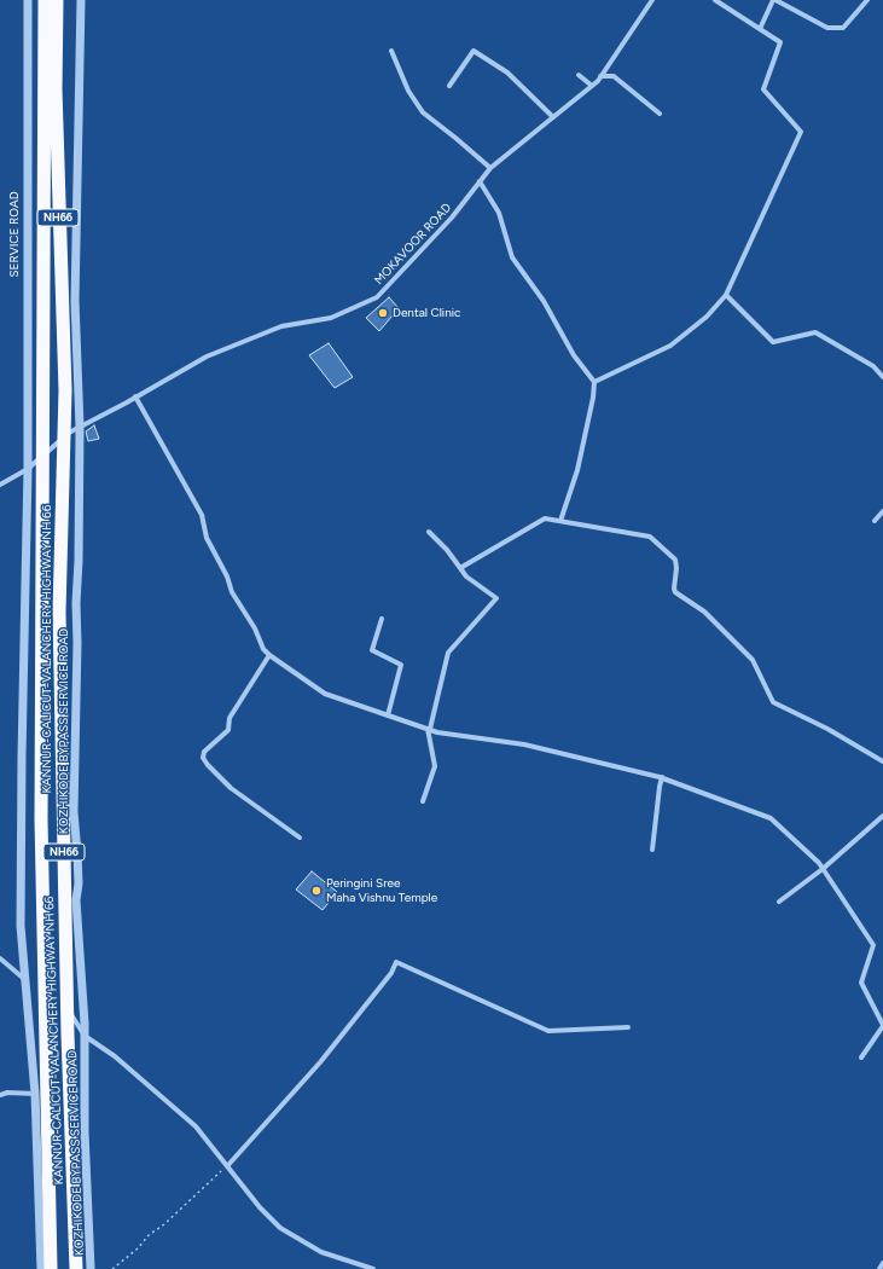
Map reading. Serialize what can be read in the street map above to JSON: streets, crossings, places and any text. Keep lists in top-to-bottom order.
{
  "streets": {
    "highway": ["NH66", "KANNUR-CALICUT-VALANCHERY HIGHWAY NH 66"],
    "street": ["SERVICE ROAD", "MOKAVOOR ROAD", "KOZHIKODE BYPASS SERVICE ROAD"]
  },
  "crossings": [
    ["SERVICE ROAD", "MOKAVOOR ROAD"],
    ["MOKAVOOR ROAD", "KANNUR-CALICUT-VALANCHERY HIGHWAY NH 66"],
    ["MOKAVOOR ROAD", "KOZHIKODE BYPASS SERVICE ROAD"]
  ],
  "places": ["Dental Clinic", "Peringini Sree Maha Vishnu Temple"]
}
